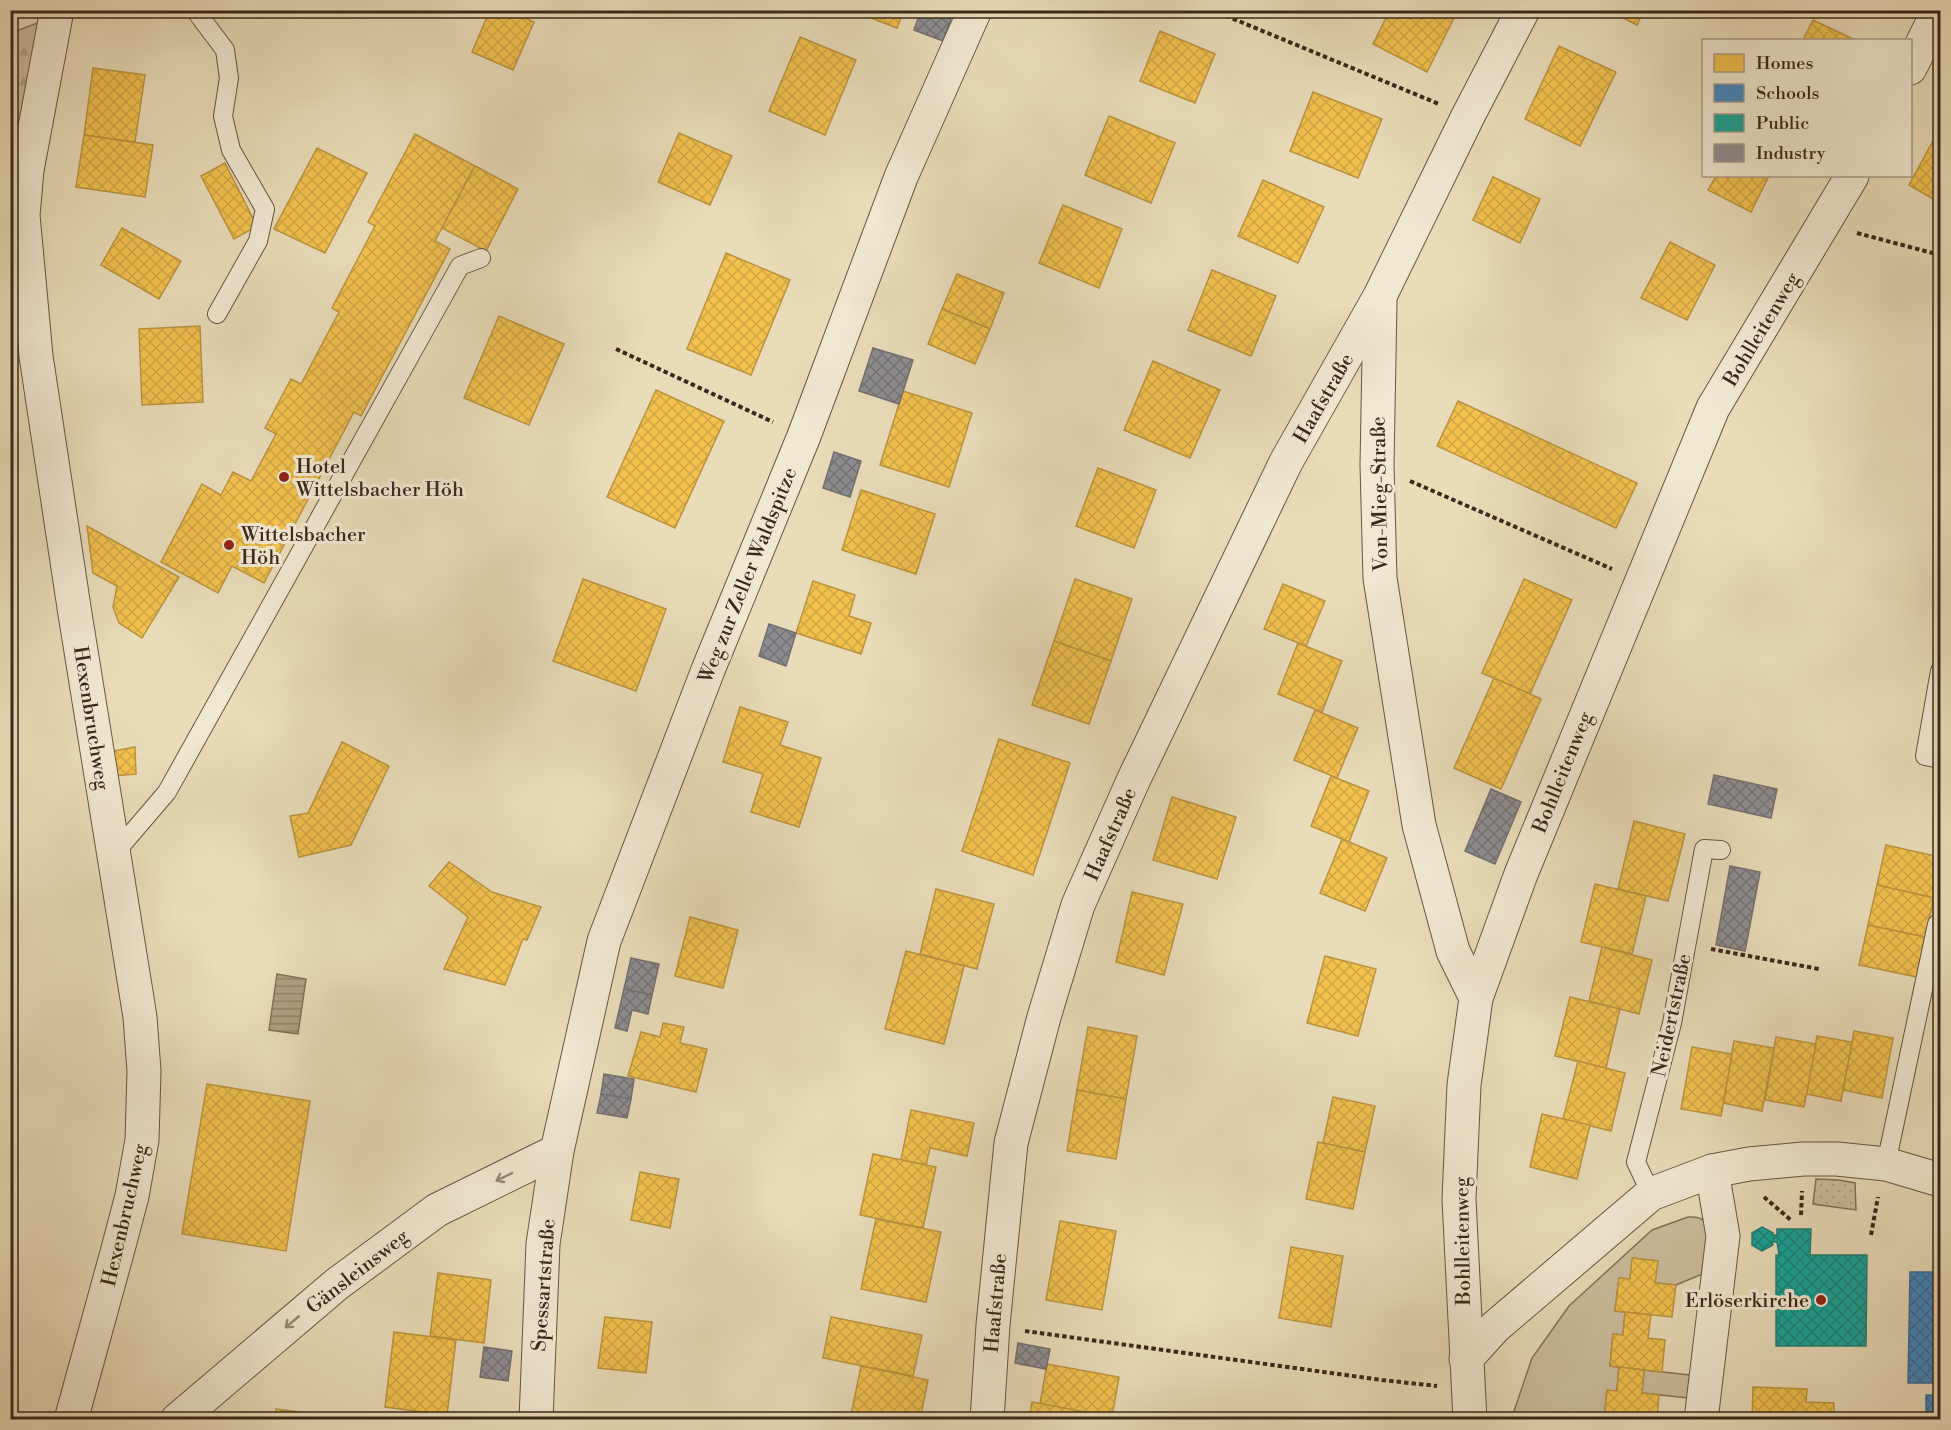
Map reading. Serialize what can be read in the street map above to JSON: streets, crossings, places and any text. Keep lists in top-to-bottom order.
{
  "streets": {
    "street": [
      "Bohlleitenweg",
      "Haafstraße",
      "Von-Mieg-Straße",
      "Weg zur Zeller Waldspitze",
      "Hexenbruchweg",
      "Gänsleinsweg",
      "Spessartstraße"
    ],
    "lane": ["Neidertstraße"]
  },
  "crossings": [
    ["Bohlleitenweg", "Von-Mieg-Straße"],
    ["Haafstraße", "Von-Mieg-Straße"],
    ["Weg zur Zeller Waldspitze", "Gänsleinsweg"],
    ["Weg zur Zeller Waldspitze", "Spessartstraße"],
    ["Gänsleinsweg", "Spessartstraße"]
  ],
  "one_way": ["Gänsleinsweg"],
  "places": ["Hotel Wittelsbacher Höh", "Wittelsbacher Höh", "Erlöserkirche"],
  "legend": [
    "Homes",
    "Schools",
    "Public",
    "Industry"
  ]
}
